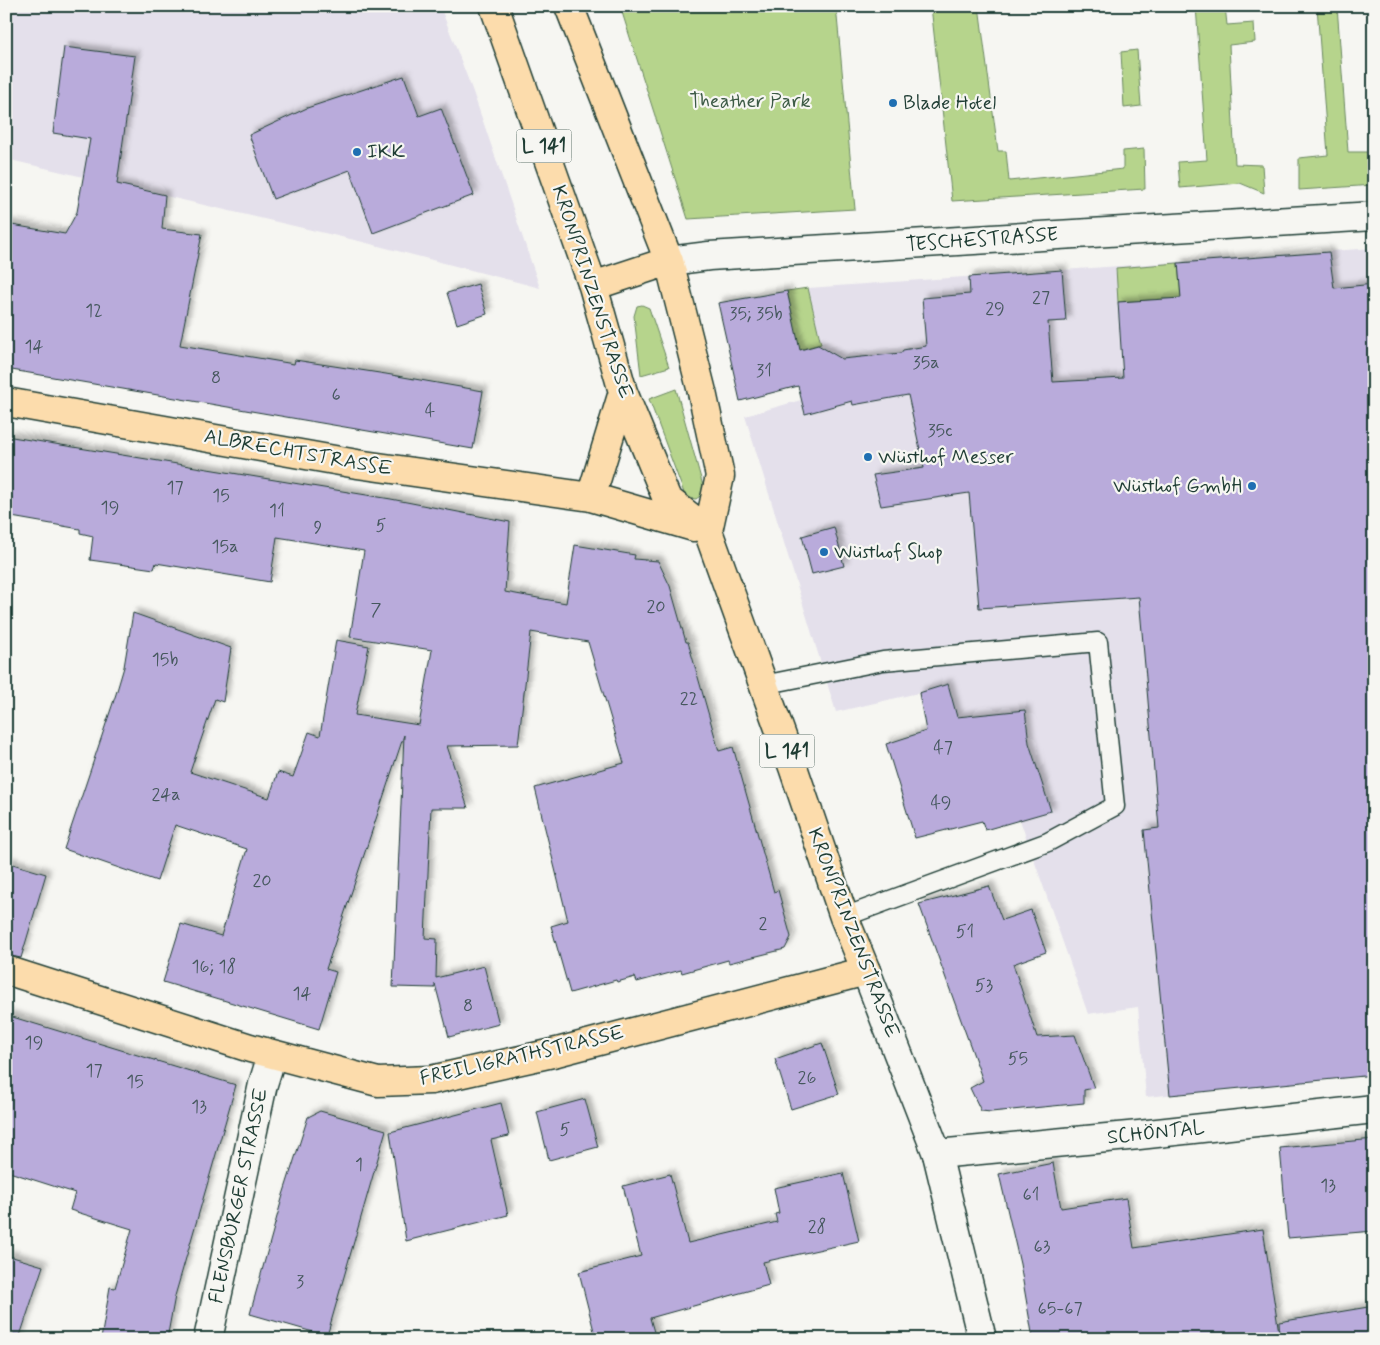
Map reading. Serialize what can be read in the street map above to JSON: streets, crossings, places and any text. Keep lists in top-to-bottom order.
{
  "streets": {
    "main road": [
      "L 141",
      "TESCHESTRASSE",
      "KRONPRINZENSTRASSE",
      "ALBRECHTSTRASSE",
      "FREILIGRATHSTRASSE"
    ],
    "street": ["SCHÖNTAL", "FLENSBURGER STRASSE"]
  },
  "crossings": [
    ["TESCHESTRASSE", "KRONPRINZENSTRASSE"],
    ["KRONPRINZENSTRASSE", "ALBRECHTSTRASSE"],
    ["KRONPRINZENSTRASSE", "FREILIGRATHSTRASSE"],
    ["KRONPRINZENSTRASSE", "SCHÖNTAL"],
    ["FREILIGRATHSTRASSE", "FLENSBURGER STRASSE"]
  ],
  "parks": ["Theather Park"],
  "places": [
    "Blade Hotel",
    "IKK",
    "Wüsthof Messer",
    "Wüsthof GmbH",
    "Wüsthof Shop"
  ],
  "house_numbers": [
    "27",
    "29",
    "12",
    "35; 35b",
    "14",
    "35a",
    "31",
    "8",
    "6",
    "4",
    "35c",
    "17",
    "15",
    "19",
    "11",
    "5",
    "9",
    "15a",
    "20",
    "7",
    "15b",
    "22",
    "47",
    "24a",
    "49",
    "20",
    "2",
    "51",
    "16; 18",
    "53",
    "14",
    "8",
    "19",
    "55",
    "17",
    "26",
    "15",
    "13",
    "5",
    "1",
    "13",
    "61",
    "28",
    "63",
    "3",
    "65-67"
  ]
}
